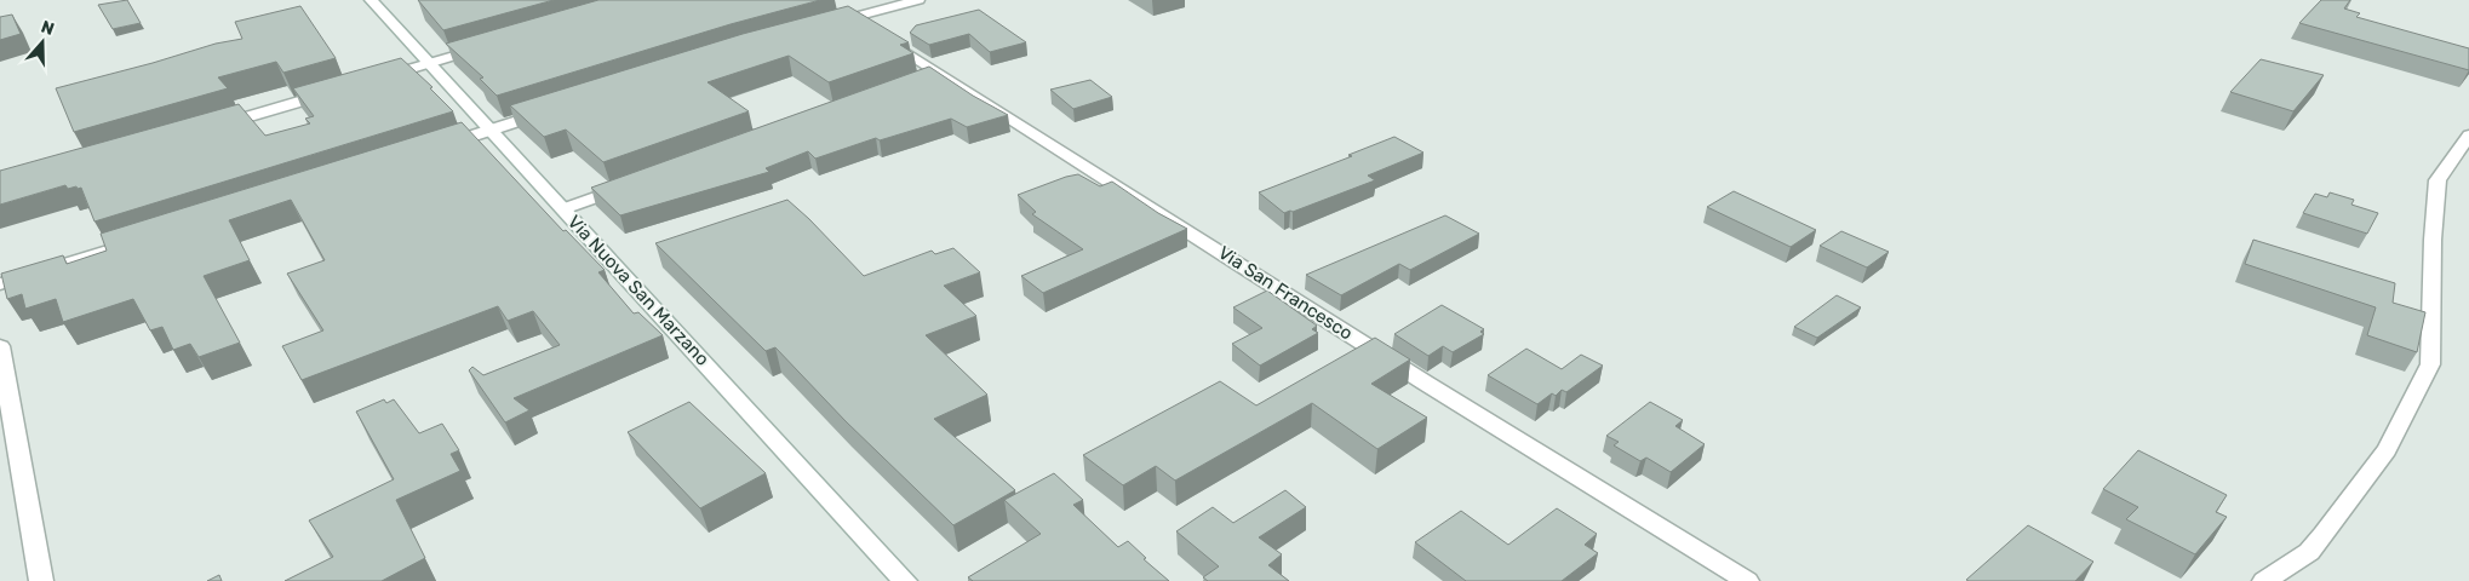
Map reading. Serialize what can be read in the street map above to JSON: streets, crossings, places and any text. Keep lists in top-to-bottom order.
{
  "streets": {
    "street": ["Via Nuova San Marzano", "Via San Francesco"]
  },
  "north": "top"
}
